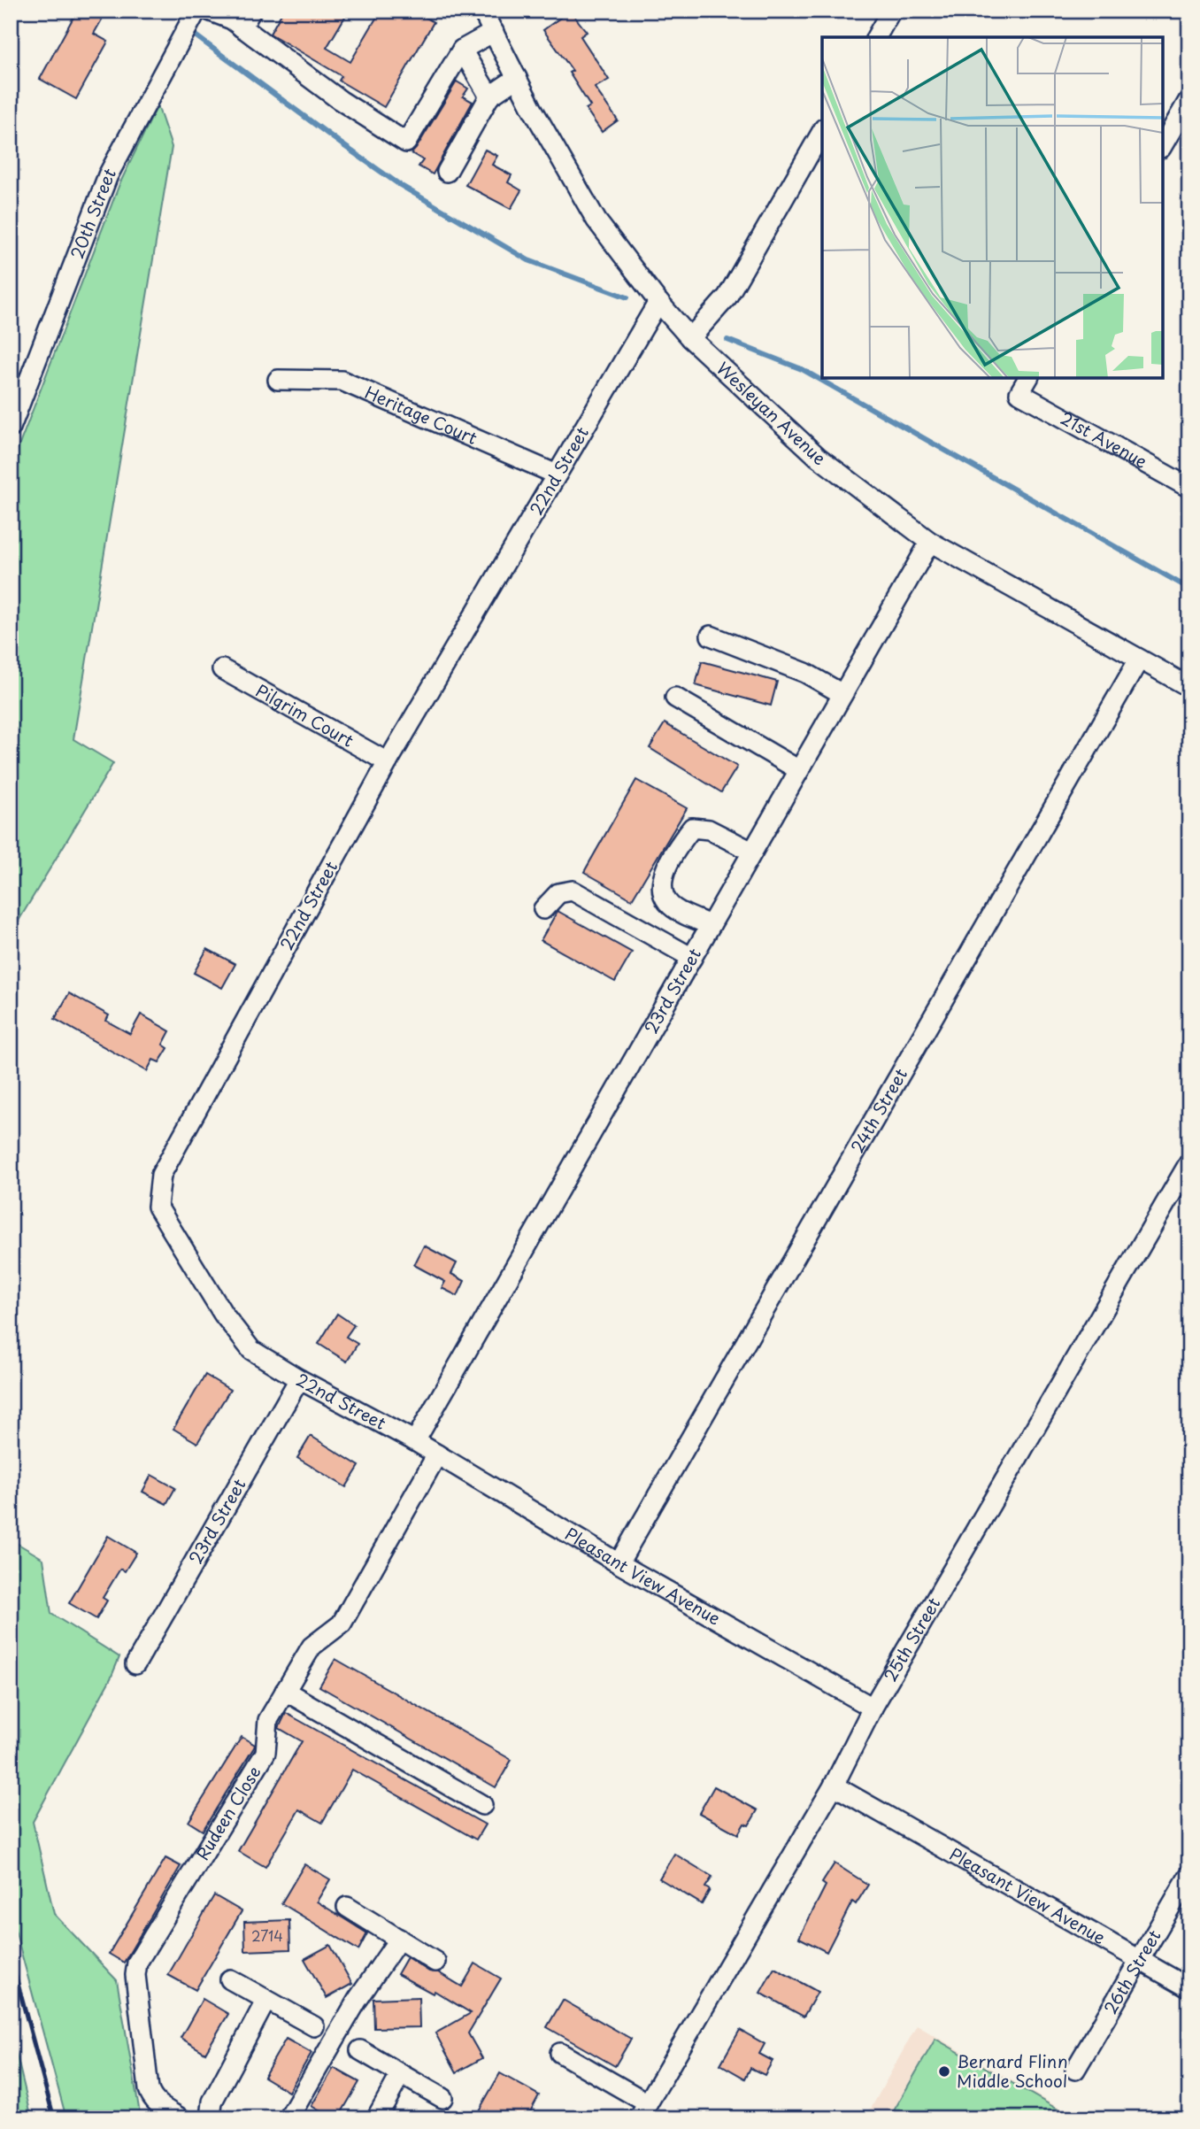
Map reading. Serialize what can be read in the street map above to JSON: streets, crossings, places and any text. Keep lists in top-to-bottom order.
{
  "streets": {
    "street": [
      "20th Street",
      "Wesleyan Avenue",
      "Heritage Court",
      "21st Avenue",
      "22nd Street",
      "Pilgrim Court",
      "23rd Street",
      "24th Street",
      "Pleasant View Avenue",
      "25th Street",
      "Rudeen Close",
      "26th Street"
    ]
  },
  "crossings": [
    ["Wesleyan Avenue", "22nd Street"],
    ["Wesleyan Avenue", "23rd Street"],
    ["Wesleyan Avenue", "24th Street"],
    ["Heritage Court", "22nd Street"],
    ["22nd Street", "Pilgrim Court"],
    ["22nd Street", "23rd Street"],
    ["22nd Street", "Pleasant View Avenue"],
    ["23rd Street", "Pleasant View Avenue"],
    ["24th Street", "Pleasant View Avenue"],
    ["Pleasant View Avenue", "25th Street"],
    ["Pleasant View Avenue", "Rudeen Close"],
    ["Pleasant View Avenue", "26th Street"]
  ],
  "places": ["Bernard Flinn Middle School"],
  "house_numbers": ["2714"]
}
